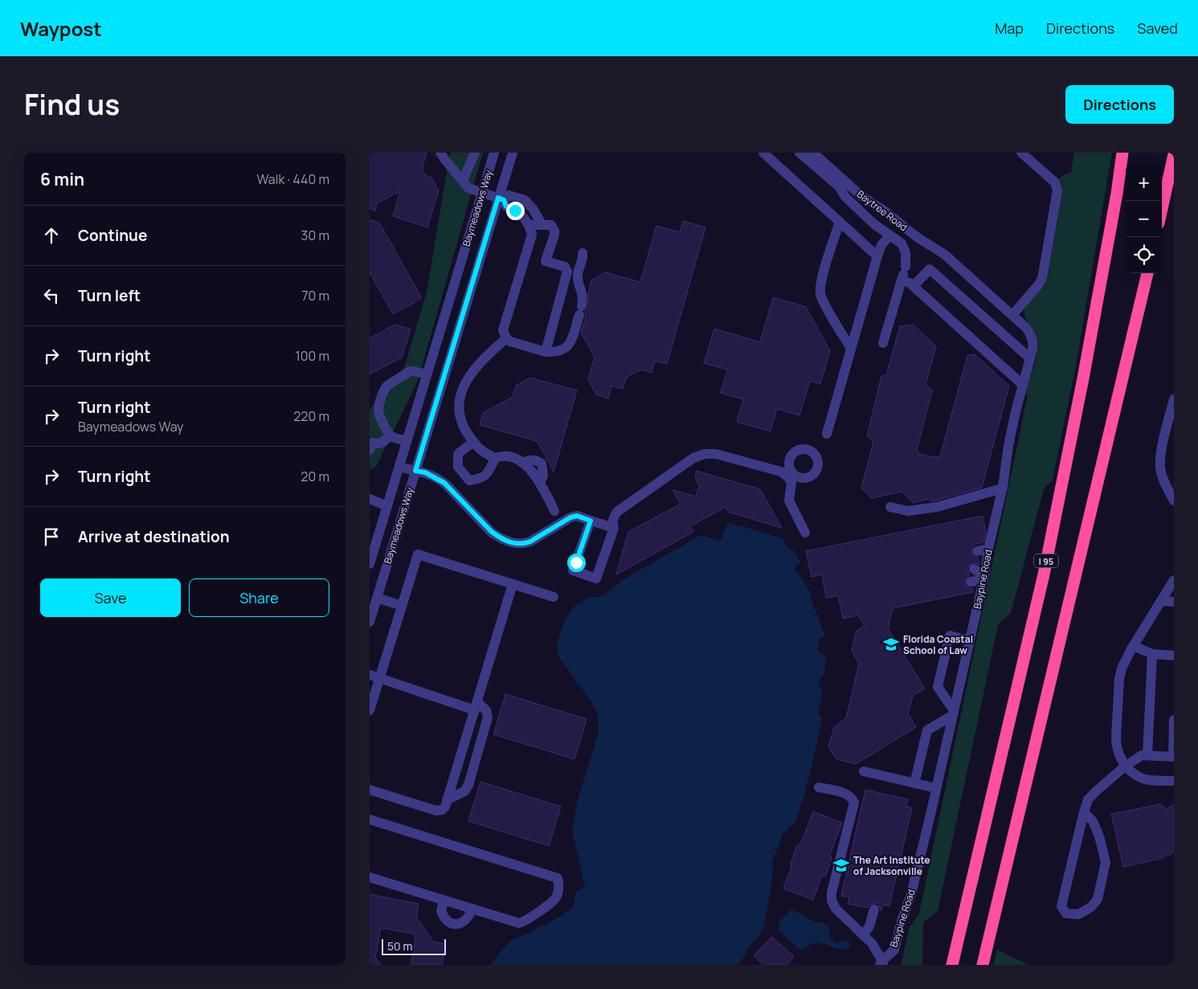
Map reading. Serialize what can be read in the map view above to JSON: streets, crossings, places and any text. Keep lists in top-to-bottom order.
{
  "streets": {
    "highway": ["I 95"],
    "street": ["Baymeadows Way", "Baytree Road", "Baypine Road"]
  },
  "crossings": [
    ["Baytree Road", "Baypine Road"]
  ],
  "places": {
    "school or university": ["Florida Coastal School of Law", "The Art Institute of Jacksonville"]
  },
  "scale_bar": "50 m",
  "page": {
    "header": "Waypost",
    "nav": ["Map", "Directions", "Saved"],
    "title": "Find us",
    "buttons": [
      "Directions",
      ["Save", "Share"]
    ],
    "heading": ["6 min", "Walk · 440 m"],
    "map_buttons": ["+", "−"],
    "list": [
      ["Continue", "30 m"],
      ["Turn left", "70 m"],
      ["Turn right", "100 m"],
      ["Turn right", "Baymeadows Way", "220 m"],
      ["Turn right", "20 m"],
      "Arrive at destination"
    ],
    "scale": "50 m"
  }
}
